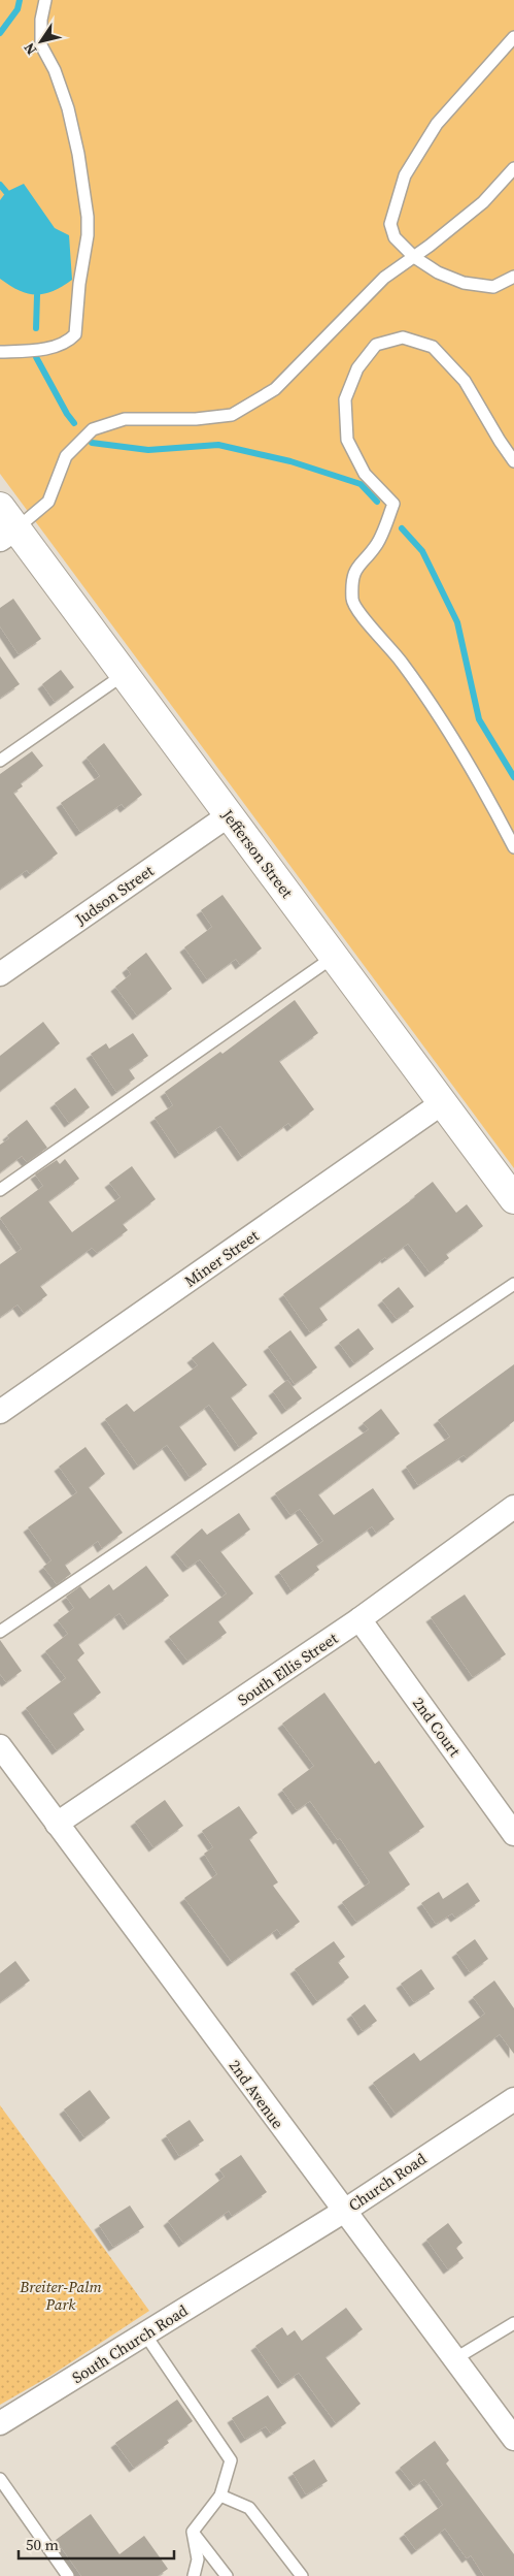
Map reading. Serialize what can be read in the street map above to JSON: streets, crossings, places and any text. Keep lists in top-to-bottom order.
{
  "streets": {
    "street": [
      "Jefferson Street",
      "Judson Street",
      "Miner Street",
      "South Ellis Street",
      "2nd Court",
      "2nd Avenue",
      "Church Road",
      "South Church Road"
    ]
  },
  "crossings": [
    ["Jefferson Street", "Judson Street"],
    ["Jefferson Street", "Miner Street"],
    ["South Ellis Street", "2nd Court"],
    ["South Ellis Street", "2nd Avenue"],
    ["2nd Avenue", "Church Road"],
    ["Church Road", "South Church Road"]
  ],
  "parks": ["Breiter-Palm Park"],
  "scale_bar": "50 m",
  "north": "bottom left"
}
